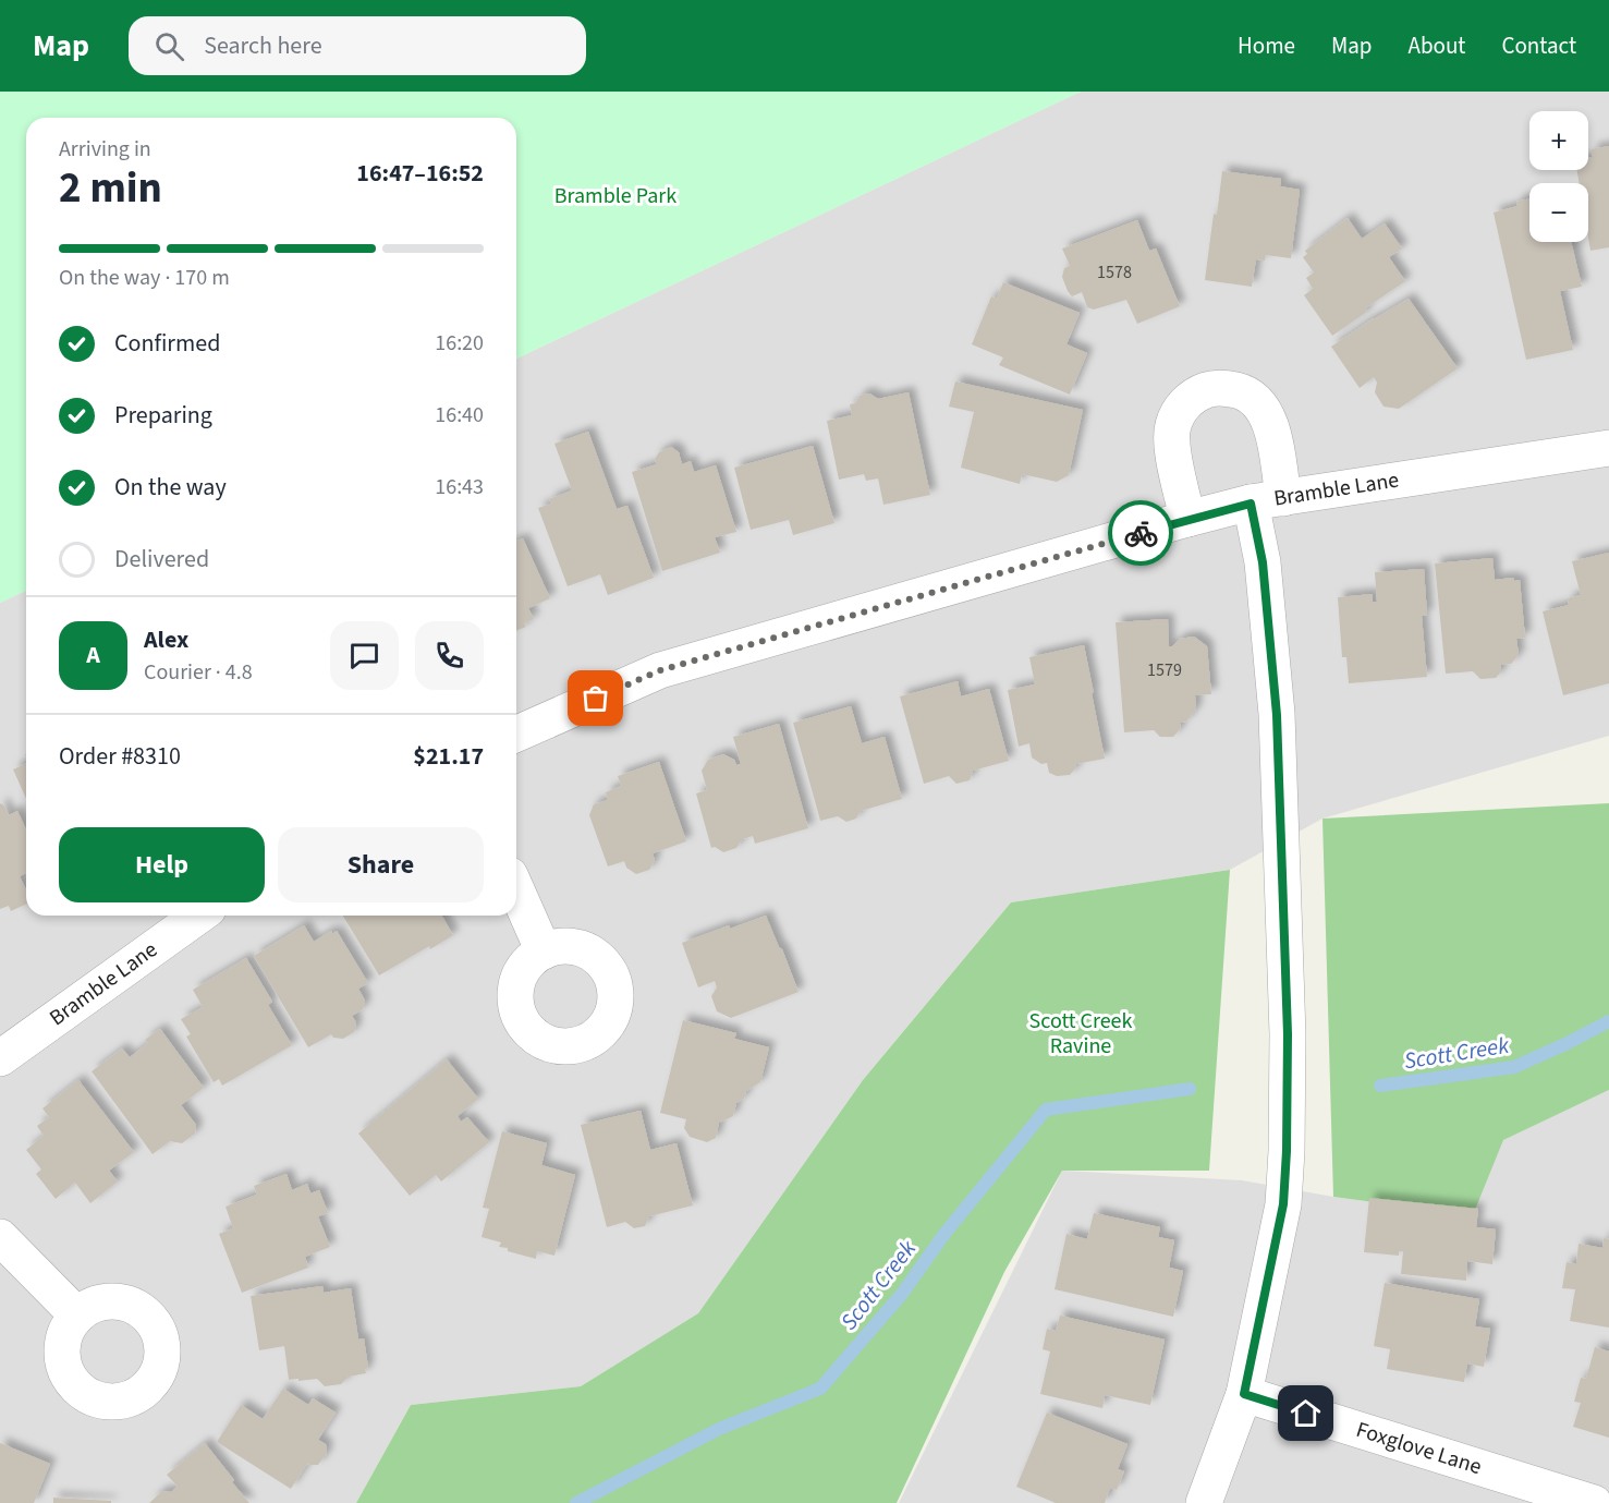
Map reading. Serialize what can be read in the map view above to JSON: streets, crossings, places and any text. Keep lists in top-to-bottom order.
{
  "streets": {
    "street": ["Bramble Lane", "Foxglove Lane"]
  },
  "water": ["Scott Creek"],
  "parks": ["Bramble Park", "Scott Creek Ravine"],
  "house_numbers": ["1578", "1579"],
  "page": {
    "header": "Map",
    "search": "Search here",
    "nav": [
      "Home",
      "Map",
      "About",
      "Contact"
    ],
    "map_buttons": ["+", "−"],
    "heading": ["2 min", "Arriving in", "16:47–16:52"],
    "panel": [
      "Alex",
      "Courier · 4.8",
      "Order #8310",
      "$21.17"
    ],
    "bar": "On the way · 170 m",
    "list": [
      ["Confirmed", "16:20"],
      ["Preparing", "16:40"],
      ["On the way", "16:43"],
      "Delivered"
    ],
    "round": "A",
    "buttons": ["Help", "Share"]
  }
}
